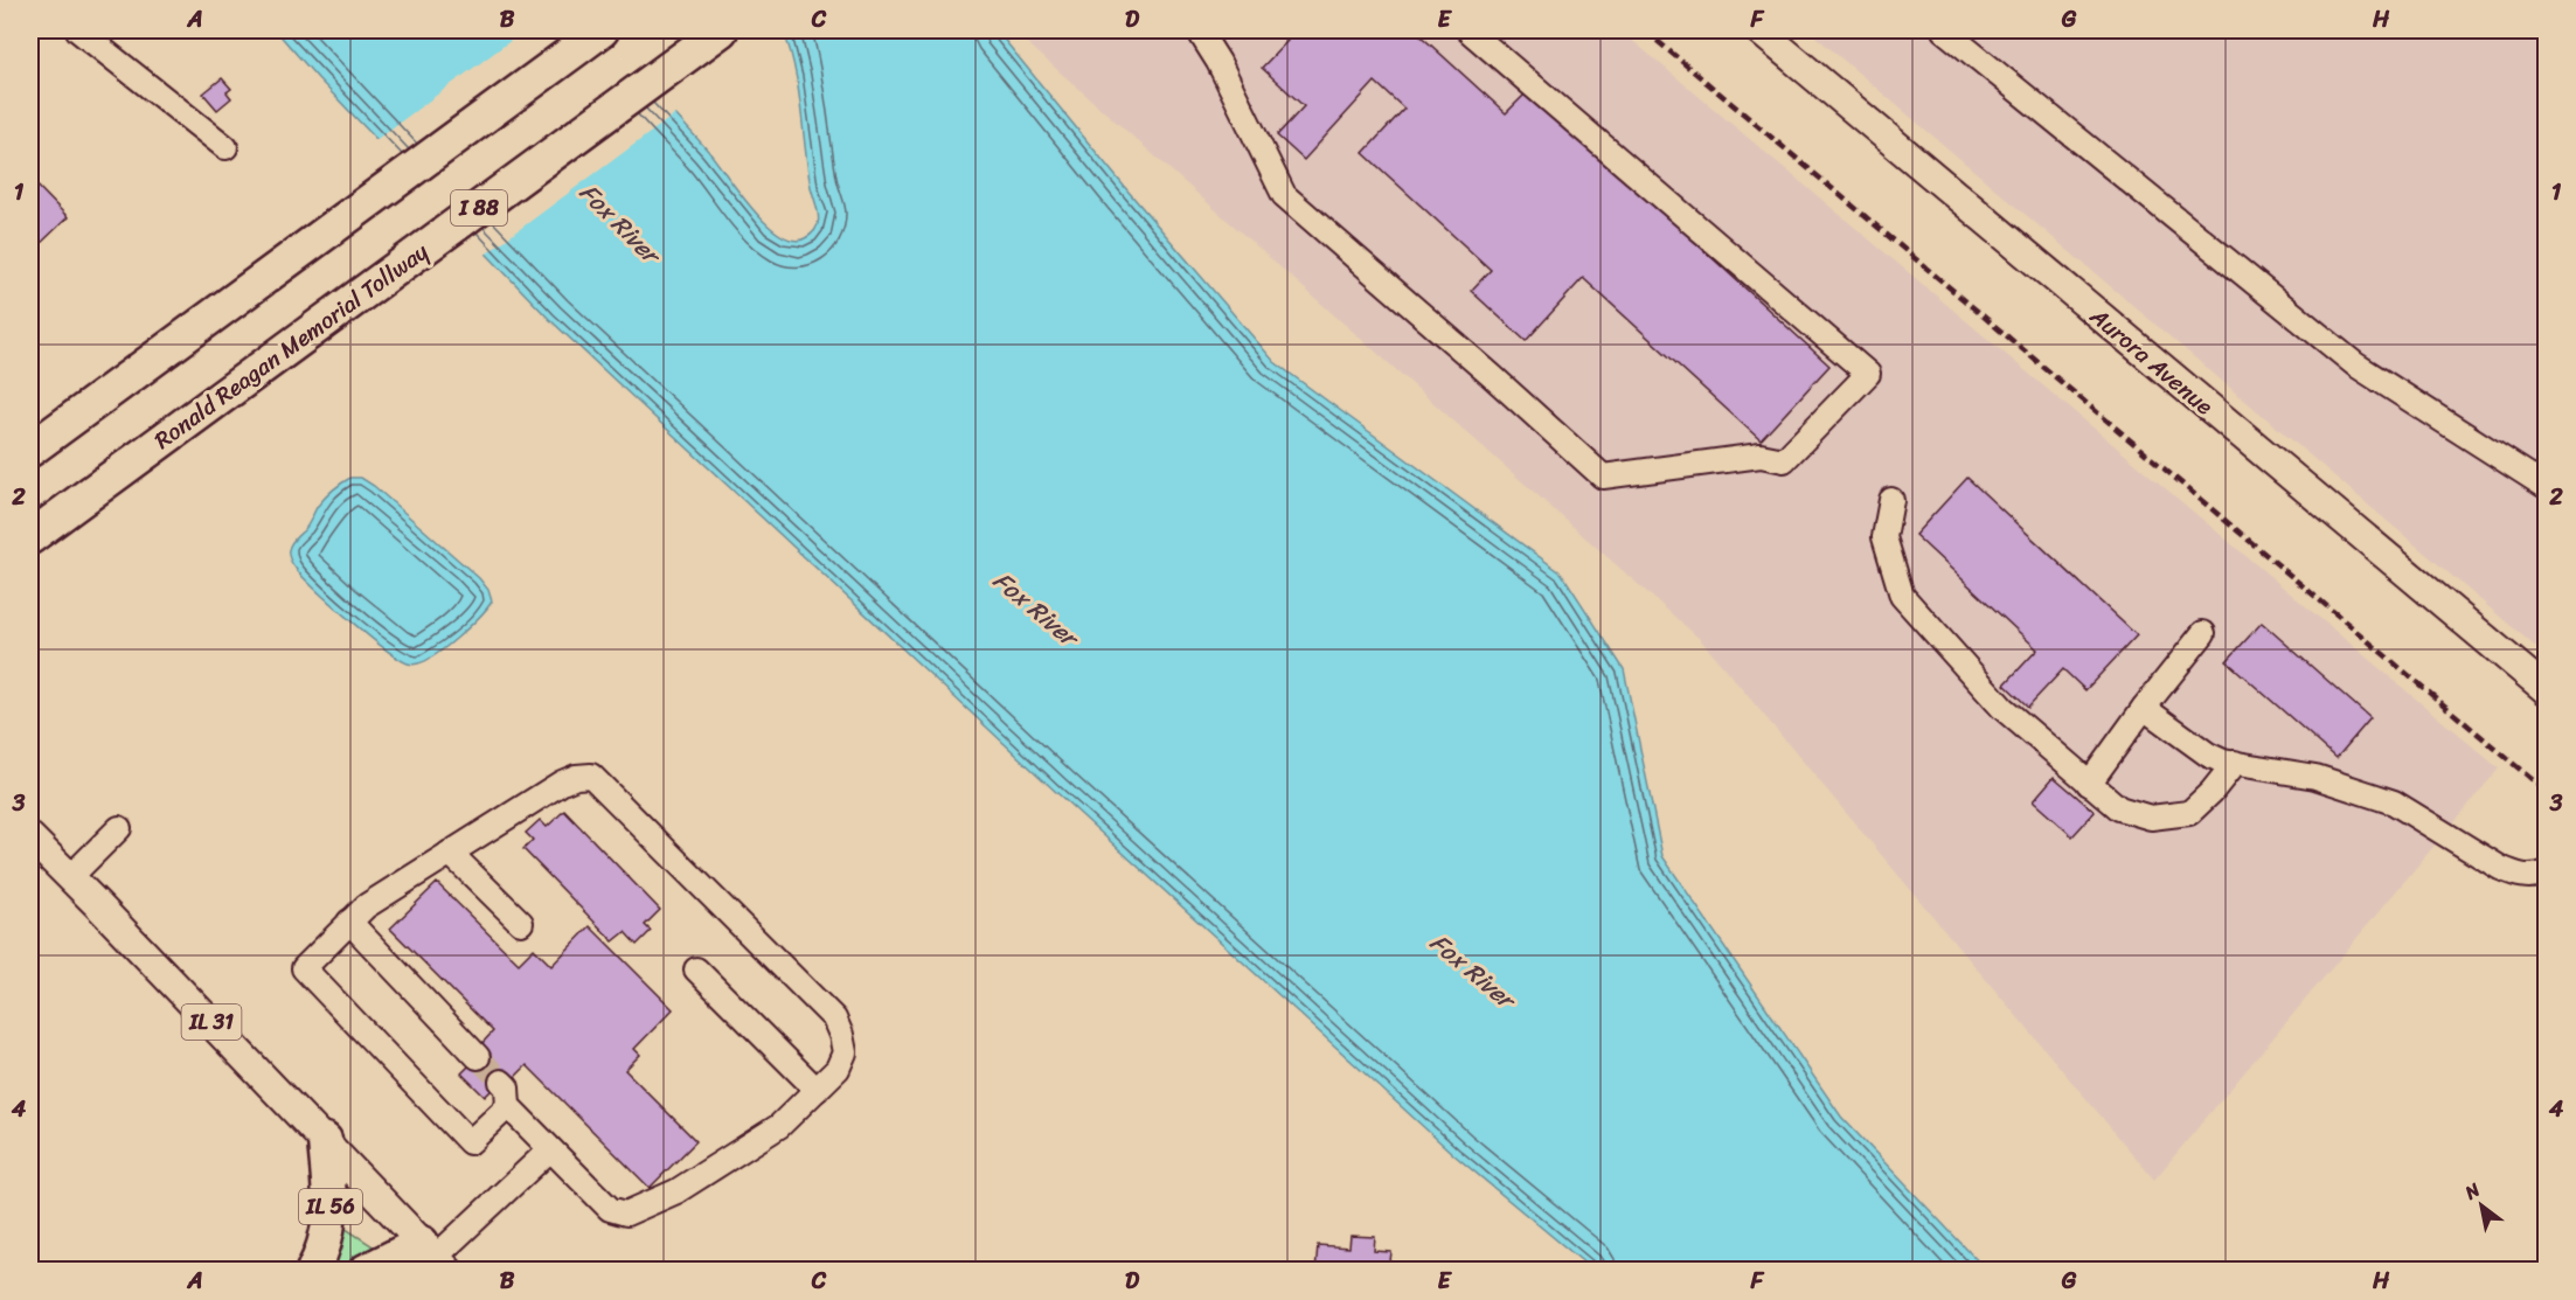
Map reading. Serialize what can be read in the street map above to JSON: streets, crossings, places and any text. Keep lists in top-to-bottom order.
{
  "streets": {
    "highway": ["I 88", "Ronald Reagan Memorial Tollway", "IL 56"],
    "main road": ["Aurora Avenue", "IL 31"]
  },
  "crossings": [
    ["IL 31", "IL 56"]
  ],
  "water": ["Fox River"],
  "north": "top left",
  "grid": {
    "columns": [
      "A",
      "B",
      "C",
      "D",
      "E",
      "F",
      "G",
      "H"
    ],
    "rows": [
      "1",
      "2",
      "3",
      "4"
    ]
  }
}
